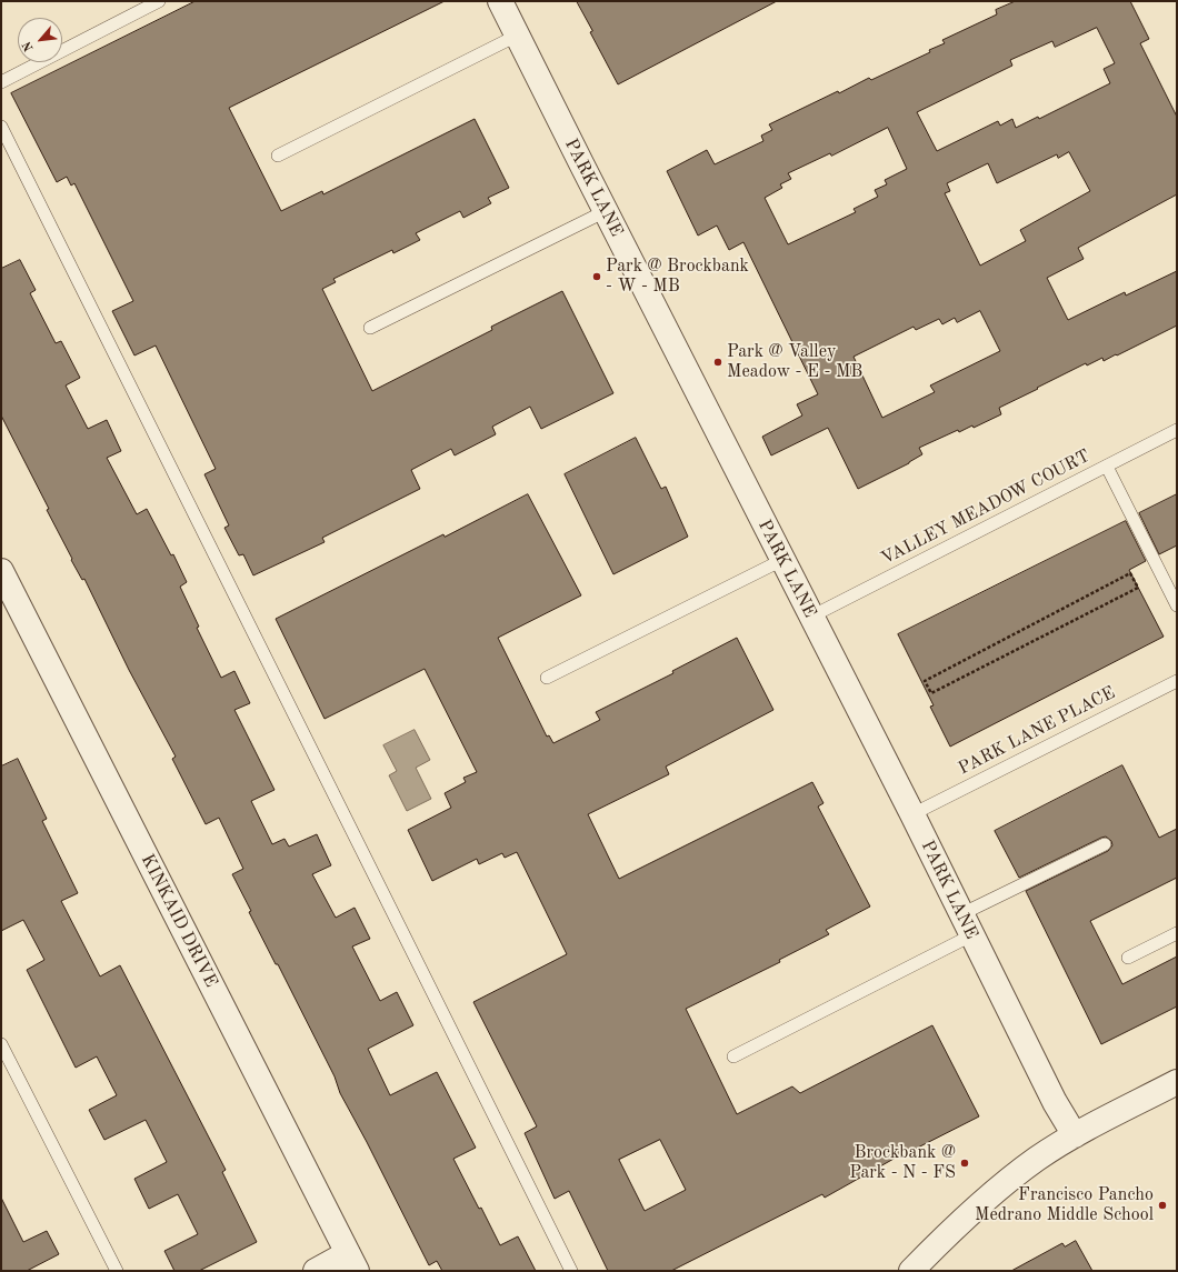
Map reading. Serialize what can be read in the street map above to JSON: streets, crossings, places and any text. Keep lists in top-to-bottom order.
{
  "streets": {
    "street": ["PARK LANE", "KINKAID DRIVE"],
    "lane": ["VALLEY MEADOW COURT", "PARK LANE PLACE"]
  },
  "crossings": [
    ["PARK LANE", "VALLEY MEADOW COURT"],
    ["PARK LANE", "PARK LANE PLACE"]
  ],
  "places": [
    "Park @ Brockbank - W - MB",
    "Park @ Valley Meadow - E - MB",
    "Brockbank @ Park - N - FS",
    "Francisco Pancho Medrano Middle School"
  ],
  "north": "bottom left"
}
